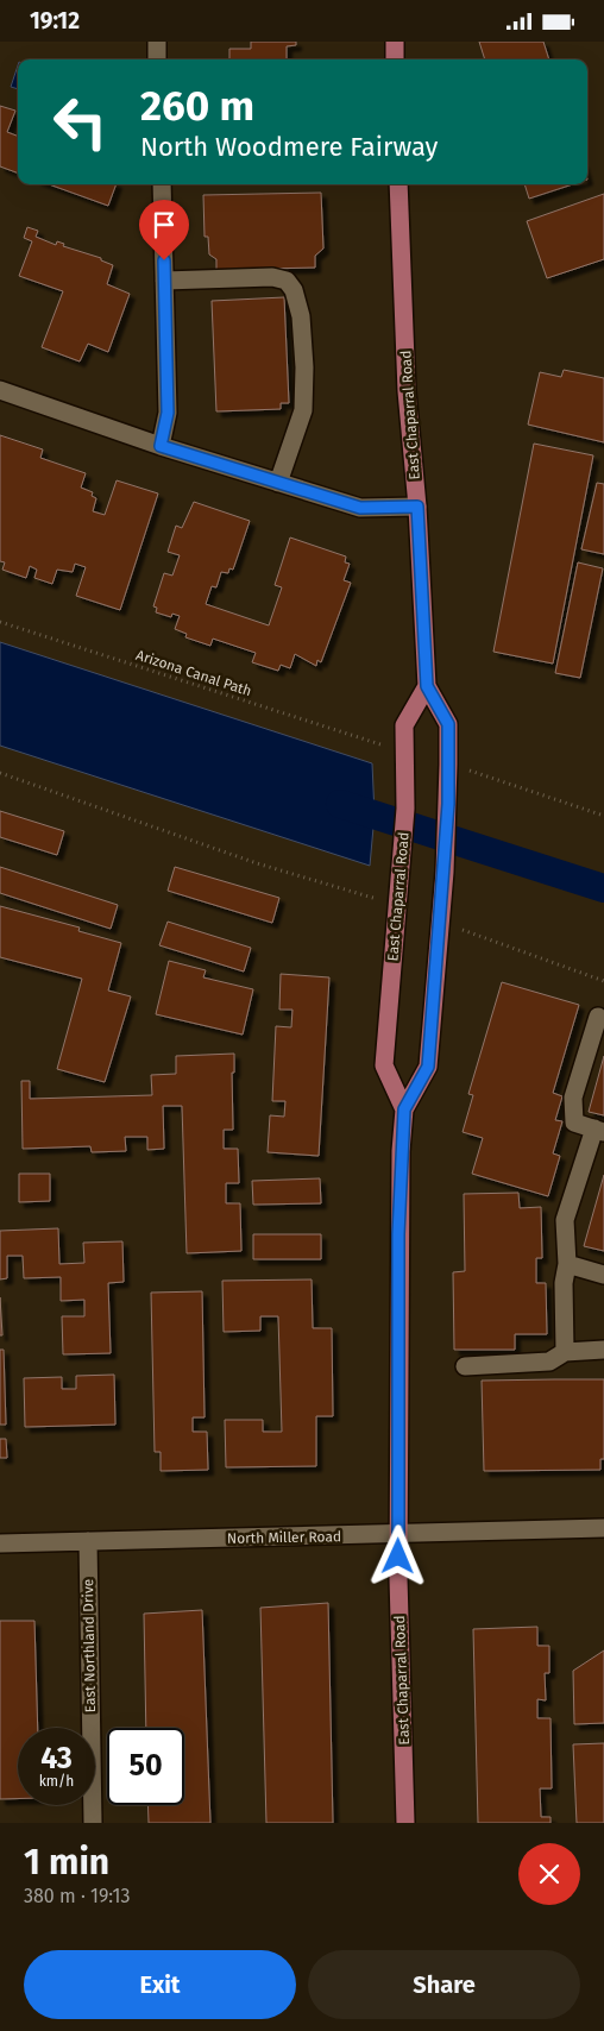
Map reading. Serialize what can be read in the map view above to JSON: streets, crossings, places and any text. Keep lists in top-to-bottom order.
{
  "streets": {
    "main road": ["East Chaparral Road"],
    "street": ["North Miller Road", "East Northland Drive"],
    "path": ["Arizona Canal Path"]
  },
  "crossings": [
    ["East Chaparral Road", "North Miller Road"],
    ["North Miller Road", "East Northland Drive"]
  ],
  "page": {
    "status": "19:12",
    "turn": ["260 m", "North Woodmere Fairway"],
    "speed": "43 km/h",
    "limit": "50",
    "heading": ["1 min", "380 m · 19:13"],
    "buttons": ["Exit", "Share"]
  }
}
